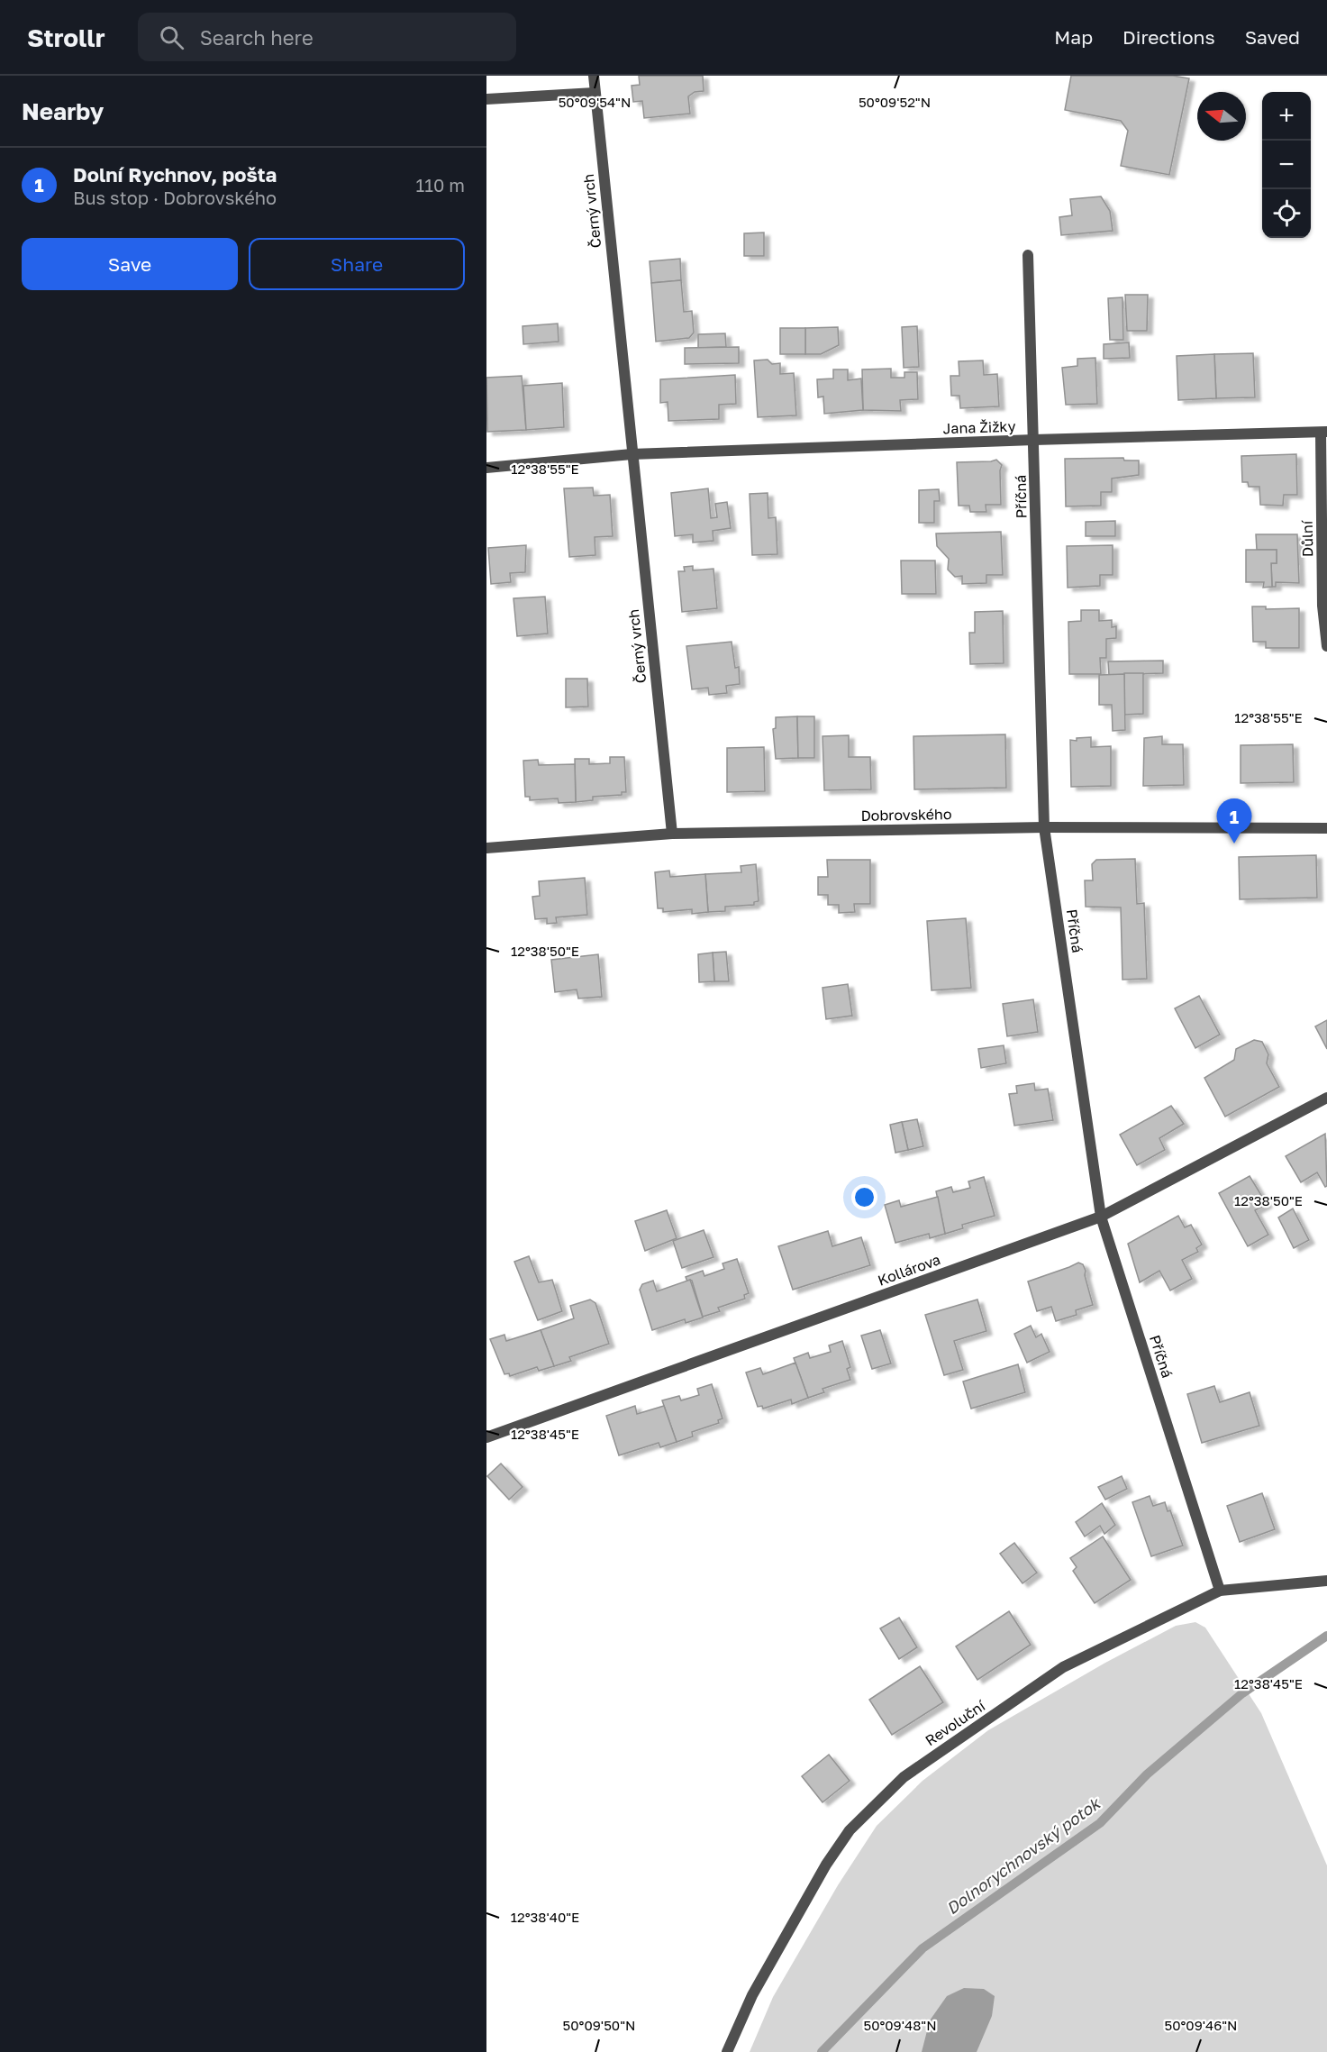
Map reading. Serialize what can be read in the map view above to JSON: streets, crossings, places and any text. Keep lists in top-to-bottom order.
{
  "streets": {
    "street": [
      "Černý vrch",
      "Jana Žižky",
      "Příčná",
      "Důlní",
      "Dobrovského",
      "Kollárova",
      "Revoluční"
    ]
  },
  "crossings": [
    ["Černý vrch", "Jana Žižky"],
    ["Černý vrch", "Dobrovského"],
    ["Jana Žižky", "Příčná"],
    ["Jana Žižky", "Důlní"],
    ["Příčná", "Dobrovského"],
    ["Příčná", "Kollárova"],
    ["Příčná", "Revoluční"]
  ],
  "water": ["Dolnorychnovský potok"],
  "north": "left",
  "page": {
    "header": "Strollr",
    "search": "Search here",
    "nav": ["Map", "Directions", "Saved"],
    "heading": "Nearby",
    "map_buttons": ["+", "−"],
    "list": [
      {
        "mark": "1",
        "name": "Dolní Rychnov, pošta",
        "note": "Bus stop · Dobrovského",
        "value": "110 m"
      }
    ],
    "buttons": ["Save", "Share"],
    "pins": "1"
  },
  "coordinates": [
    "50°09'54\"N",
    "50°09'52\"N",
    "12°38'55\"E",
    "12°38'50\"E",
    "12°38'45\"E",
    "12°38'40\"E",
    "50°09'50\"N",
    "50°09'48\"N",
    "50°09'46\"N"
  ]
}
